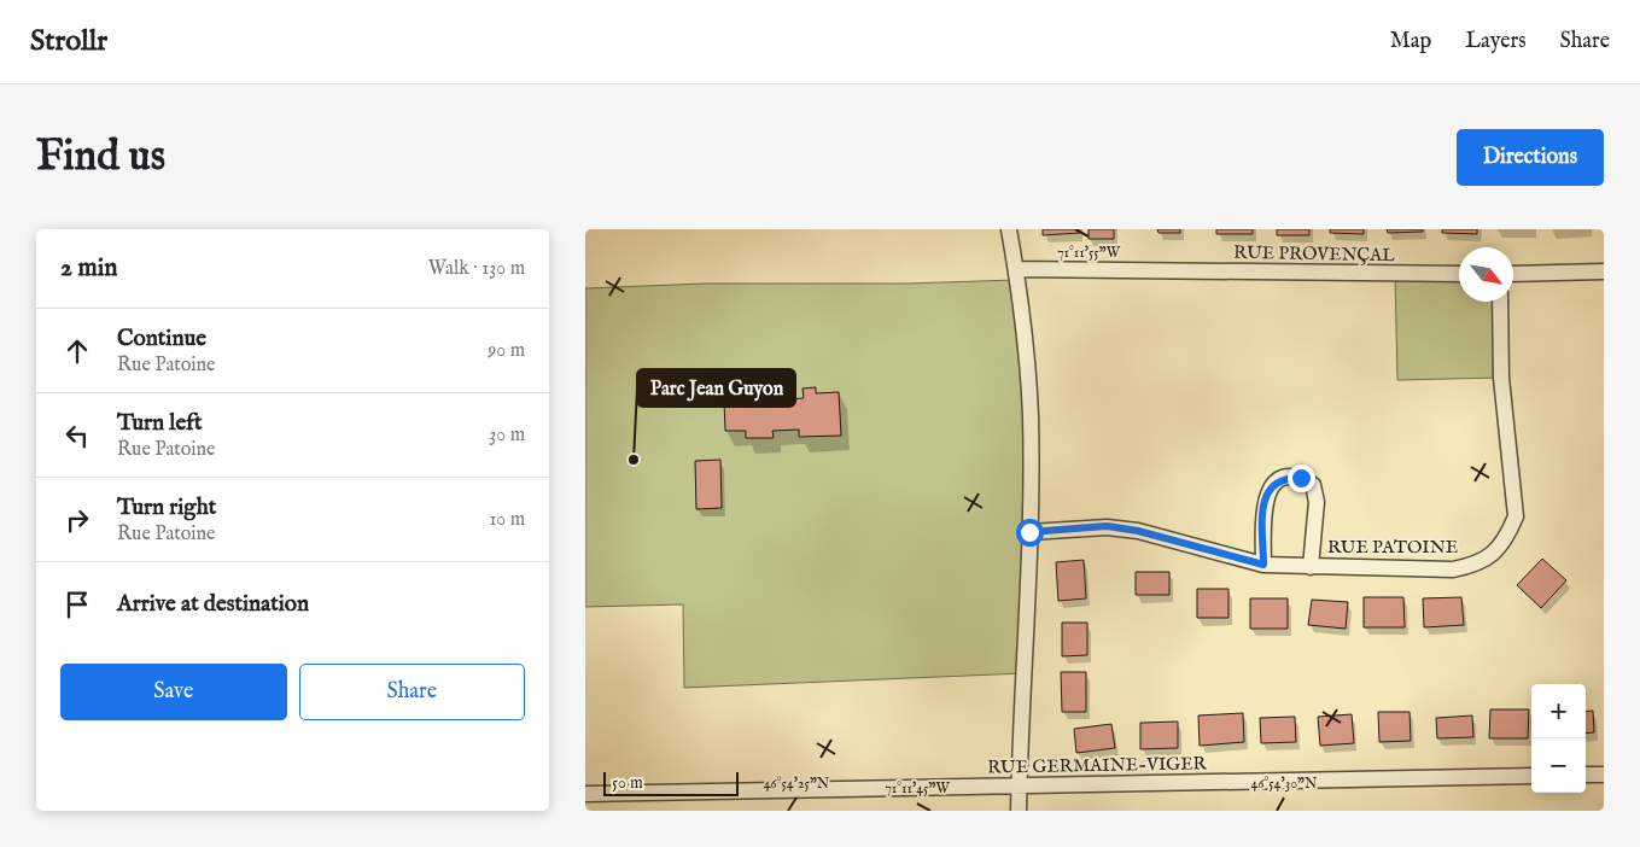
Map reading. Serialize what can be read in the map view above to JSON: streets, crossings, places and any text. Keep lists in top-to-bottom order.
{
  "streets": {
    "street": ["RUE PROVENÇAL", "RUE PATOINE", "RUE GERMAINE-VIGER"]
  },
  "places": ["Parc Jean Guyon"],
  "scale_bar": "50 m",
  "north": "bottom right",
  "page": {
    "header": "Strollr",
    "nav": ["Map", "Layers", "Share"],
    "buttons": [
      "Directions",
      ["Save", "Share"]
    ],
    "title": "Find us",
    "heading": ["2 min", "Walk · 130 m"],
    "list": [
      ["Continue", "Rue Patoine", "90 m"],
      ["Turn left", "Rue Patoine", "30 m"],
      ["Turn right", "Rue Patoine", "10 m"],
      "Arrive at destination"
    ],
    "map_buttons": ["+", "−"],
    "scale": "50 m"
  },
  "coordinates": [
    "71°11'55\"W",
    "46°54'25\"N",
    "46°54'30\"N",
    "71°11'45\"W"
  ]
}
